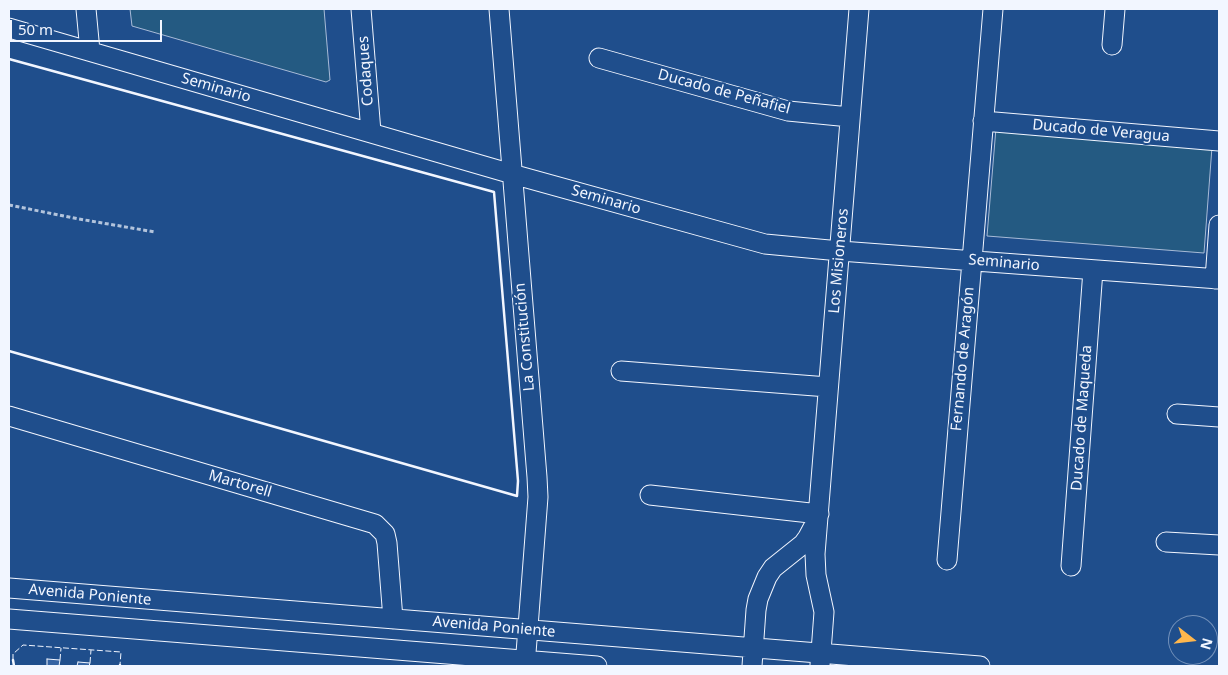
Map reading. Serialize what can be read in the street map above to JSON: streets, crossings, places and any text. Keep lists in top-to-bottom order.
{
  "streets": {
    "street": [
      "Codaques",
      "Seminario",
      "Ducado de Peñafiel",
      "Ducado de Veragua",
      "Los Misioneros",
      "La Constitución",
      "Fernando de Aragón",
      "Ducado de Maqueda",
      "Martorell",
      "Avenida Poniente"
    ]
  },
  "crossings": [
    ["Codaques", "Seminario"],
    ["Seminario", "Los Misioneros"],
    ["Seminario", "La Constitución"],
    ["Seminario", "Fernando de Aragón"],
    ["Seminario", "Ducado de Maqueda"],
    ["Ducado de Peñafiel", "Los Misioneros"],
    ["Ducado de Veragua", "Fernando de Aragón"],
    ["Los Misioneros", "Avenida Poniente"],
    ["La Constitución", "Avenida Poniente"],
    ["Martorell", "Avenida Poniente"]
  ],
  "scale_bar": "50 m",
  "north": "right"
}
